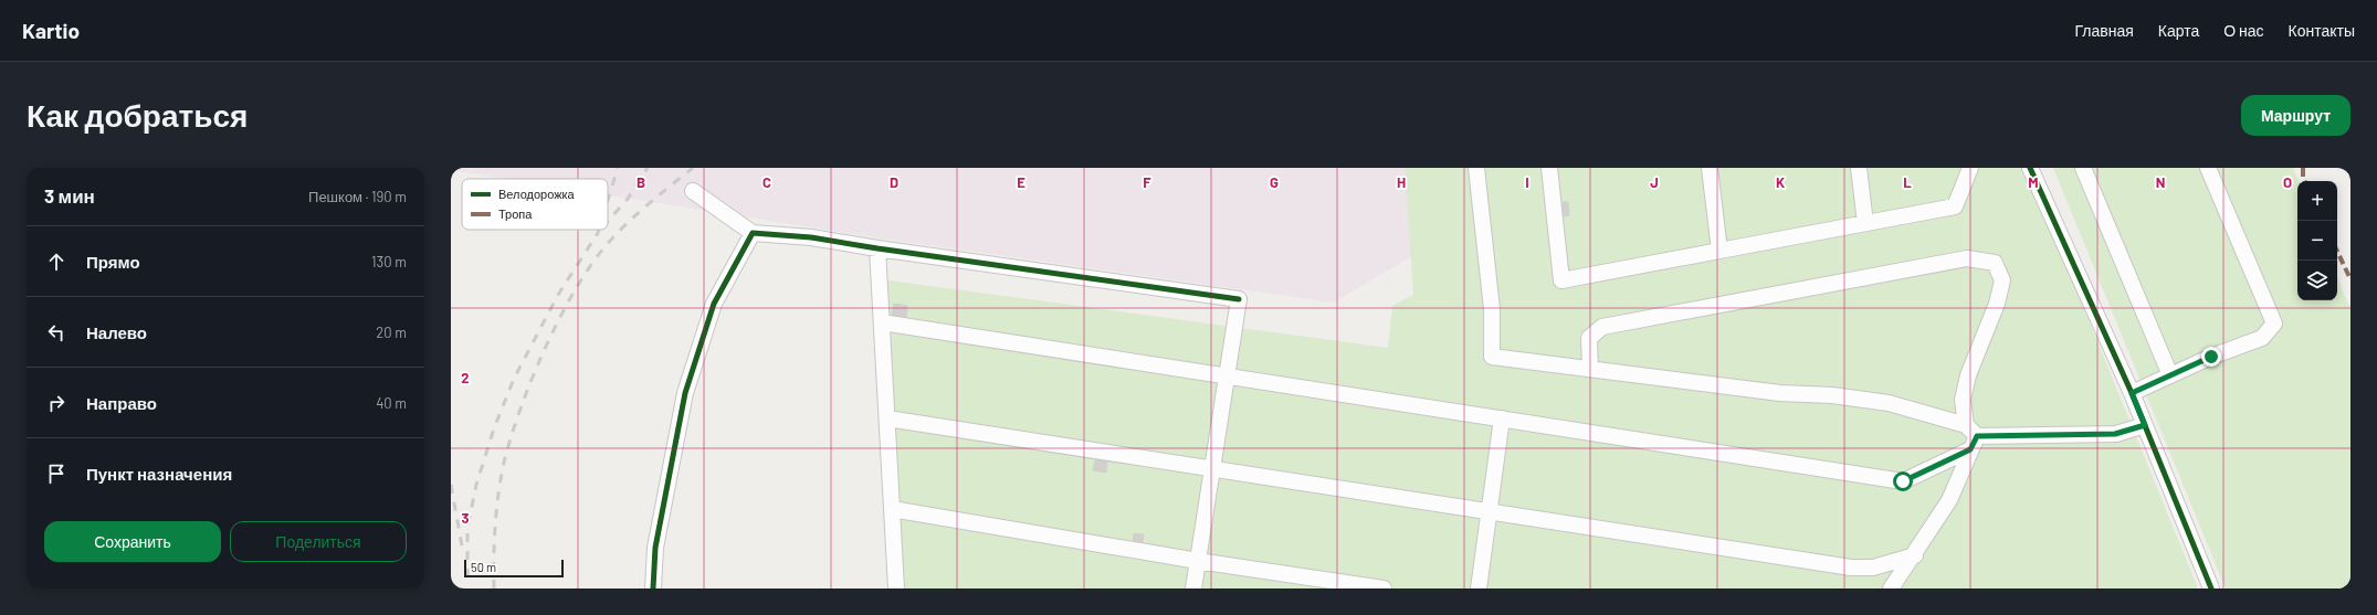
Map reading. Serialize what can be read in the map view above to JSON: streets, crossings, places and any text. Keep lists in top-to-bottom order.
{
  "legend": ["Велодорожка", "Тропа"],
  "scale_bar": "50 m",
  "page": {
    "header": "Kartio",
    "nav": [
      "Главная",
      "Карта",
      "О нас",
      "Контакты"
    ],
    "buttons": [
      "Маршрут",
      ["Сохранить", "Поделиться"]
    ],
    "title": "Как добраться",
    "heading": ["3 мин", "Пешком · 190 m"],
    "map_buttons": ["+", "−"],
    "list": [
      ["Прямо", "130 m"],
      ["Налево", "20 m"],
      ["Направо", "40 m"],
      "Пункт назначения"
    ],
    "scale": "50 m"
  },
  "grid": {
    "columns": [
      "B",
      "C",
      "D",
      "E",
      "F",
      "G",
      "H",
      "I",
      "J",
      "K",
      "L",
      "M",
      "N",
      "O"
    ],
    "rows": ["2", "3"]
  }
}
